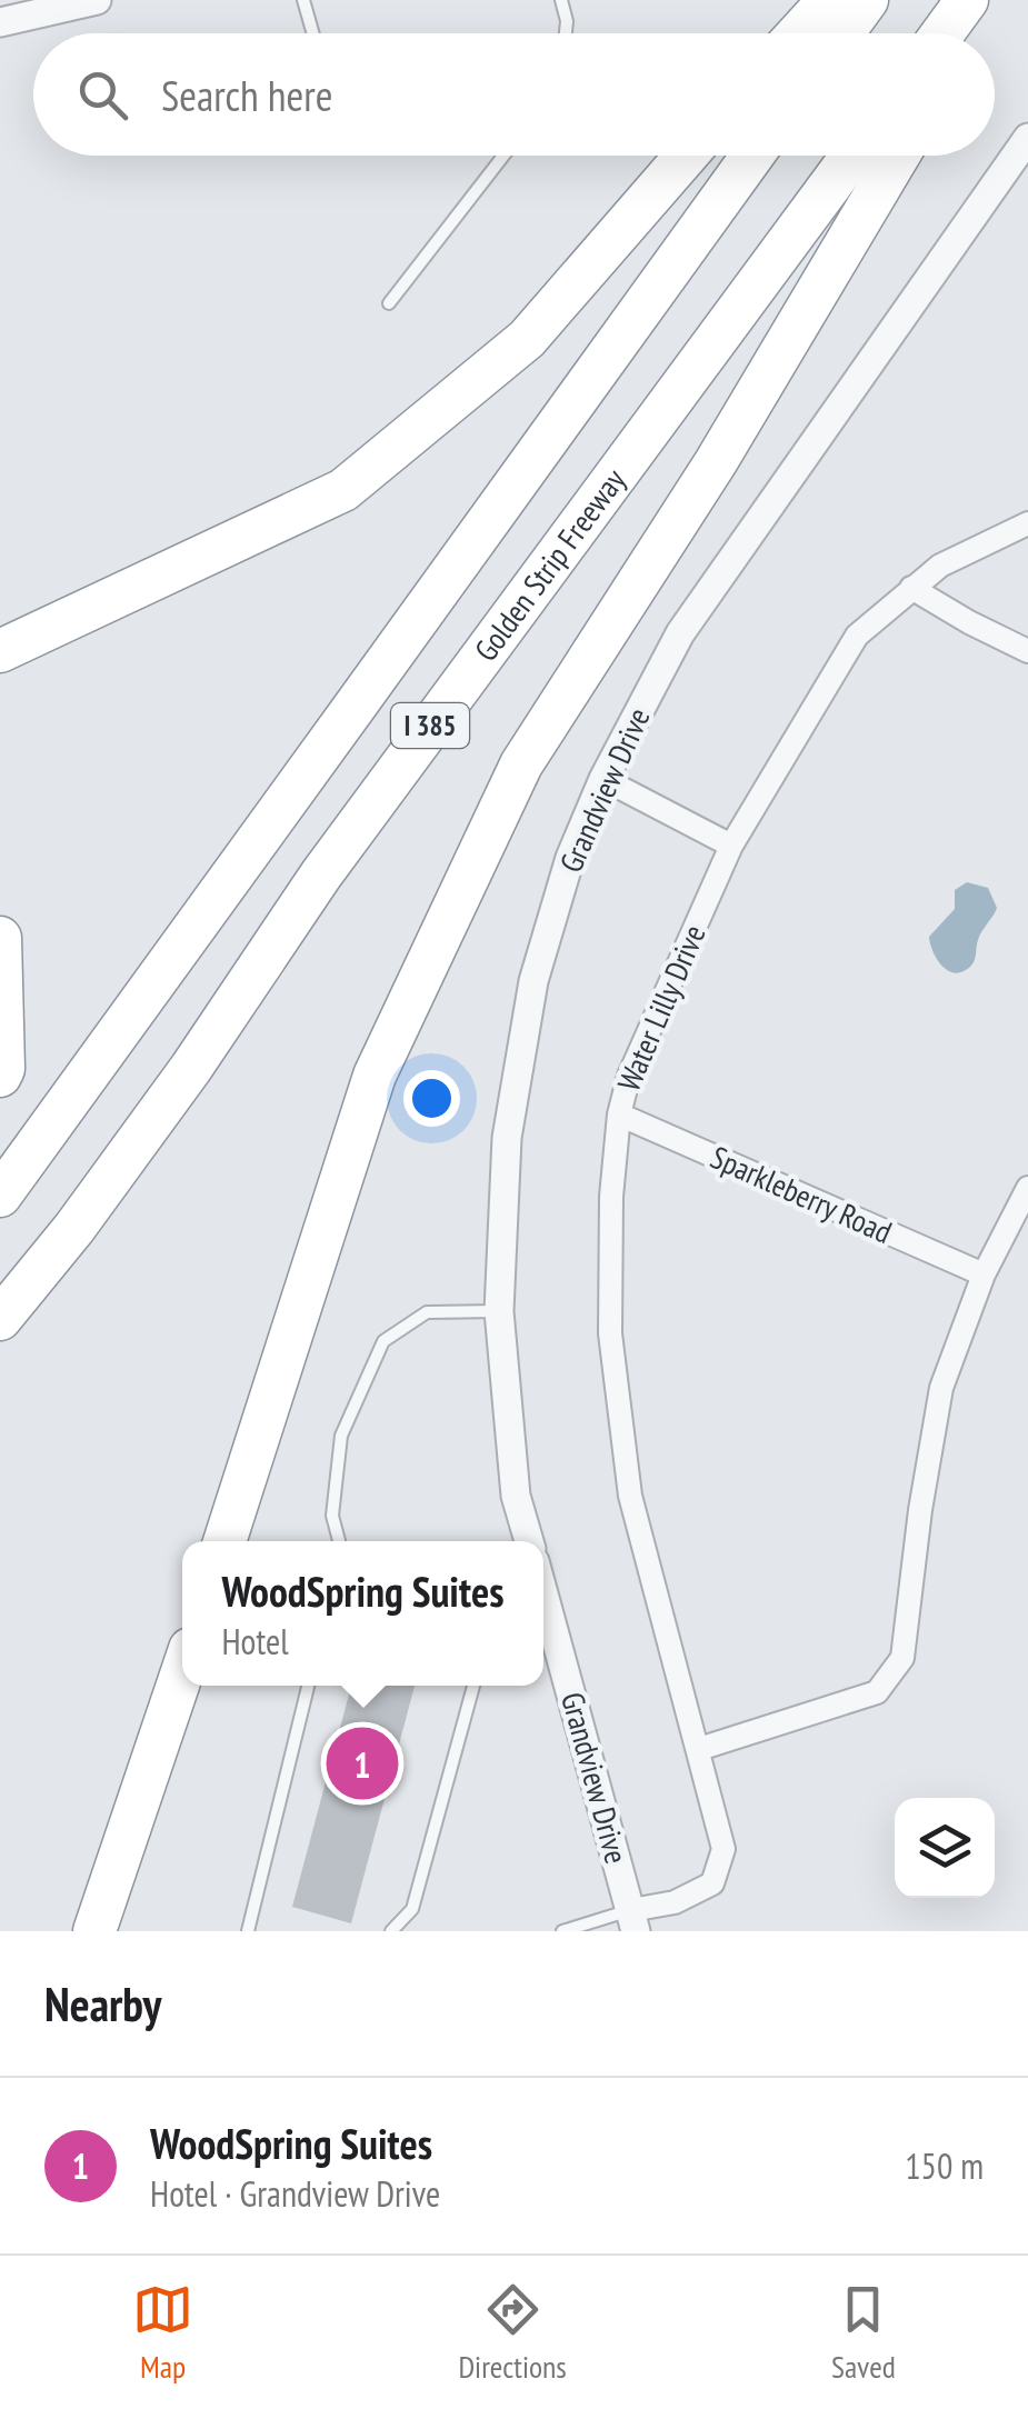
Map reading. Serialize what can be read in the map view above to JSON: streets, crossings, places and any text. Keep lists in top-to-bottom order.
{
  "streets": {
    "highway": ["Golden Strip Freeway", "I 385"],
    "street": ["Grandview Drive", "Water Lilly Drive", "Sparkleberry Road"]
  },
  "crossings": [
    ["Grandview Drive", "Water Lilly Drive"],
    ["Water Lilly Drive", "Sparkleberry Road"]
  ],
  "page": {
    "search": "Search here",
    "popup": ["WoodSpring Suites", "Hotel"],
    "pins": "1",
    "heading": "Nearby",
    "list": [
      {
        "mark": "1",
        "name": "WoodSpring Suites",
        "note": "Hotel · Grandview Drive",
        "value": "150 m"
      }
    ],
    "nav": ["Map", "Directions", "Saved"]
  }
}
